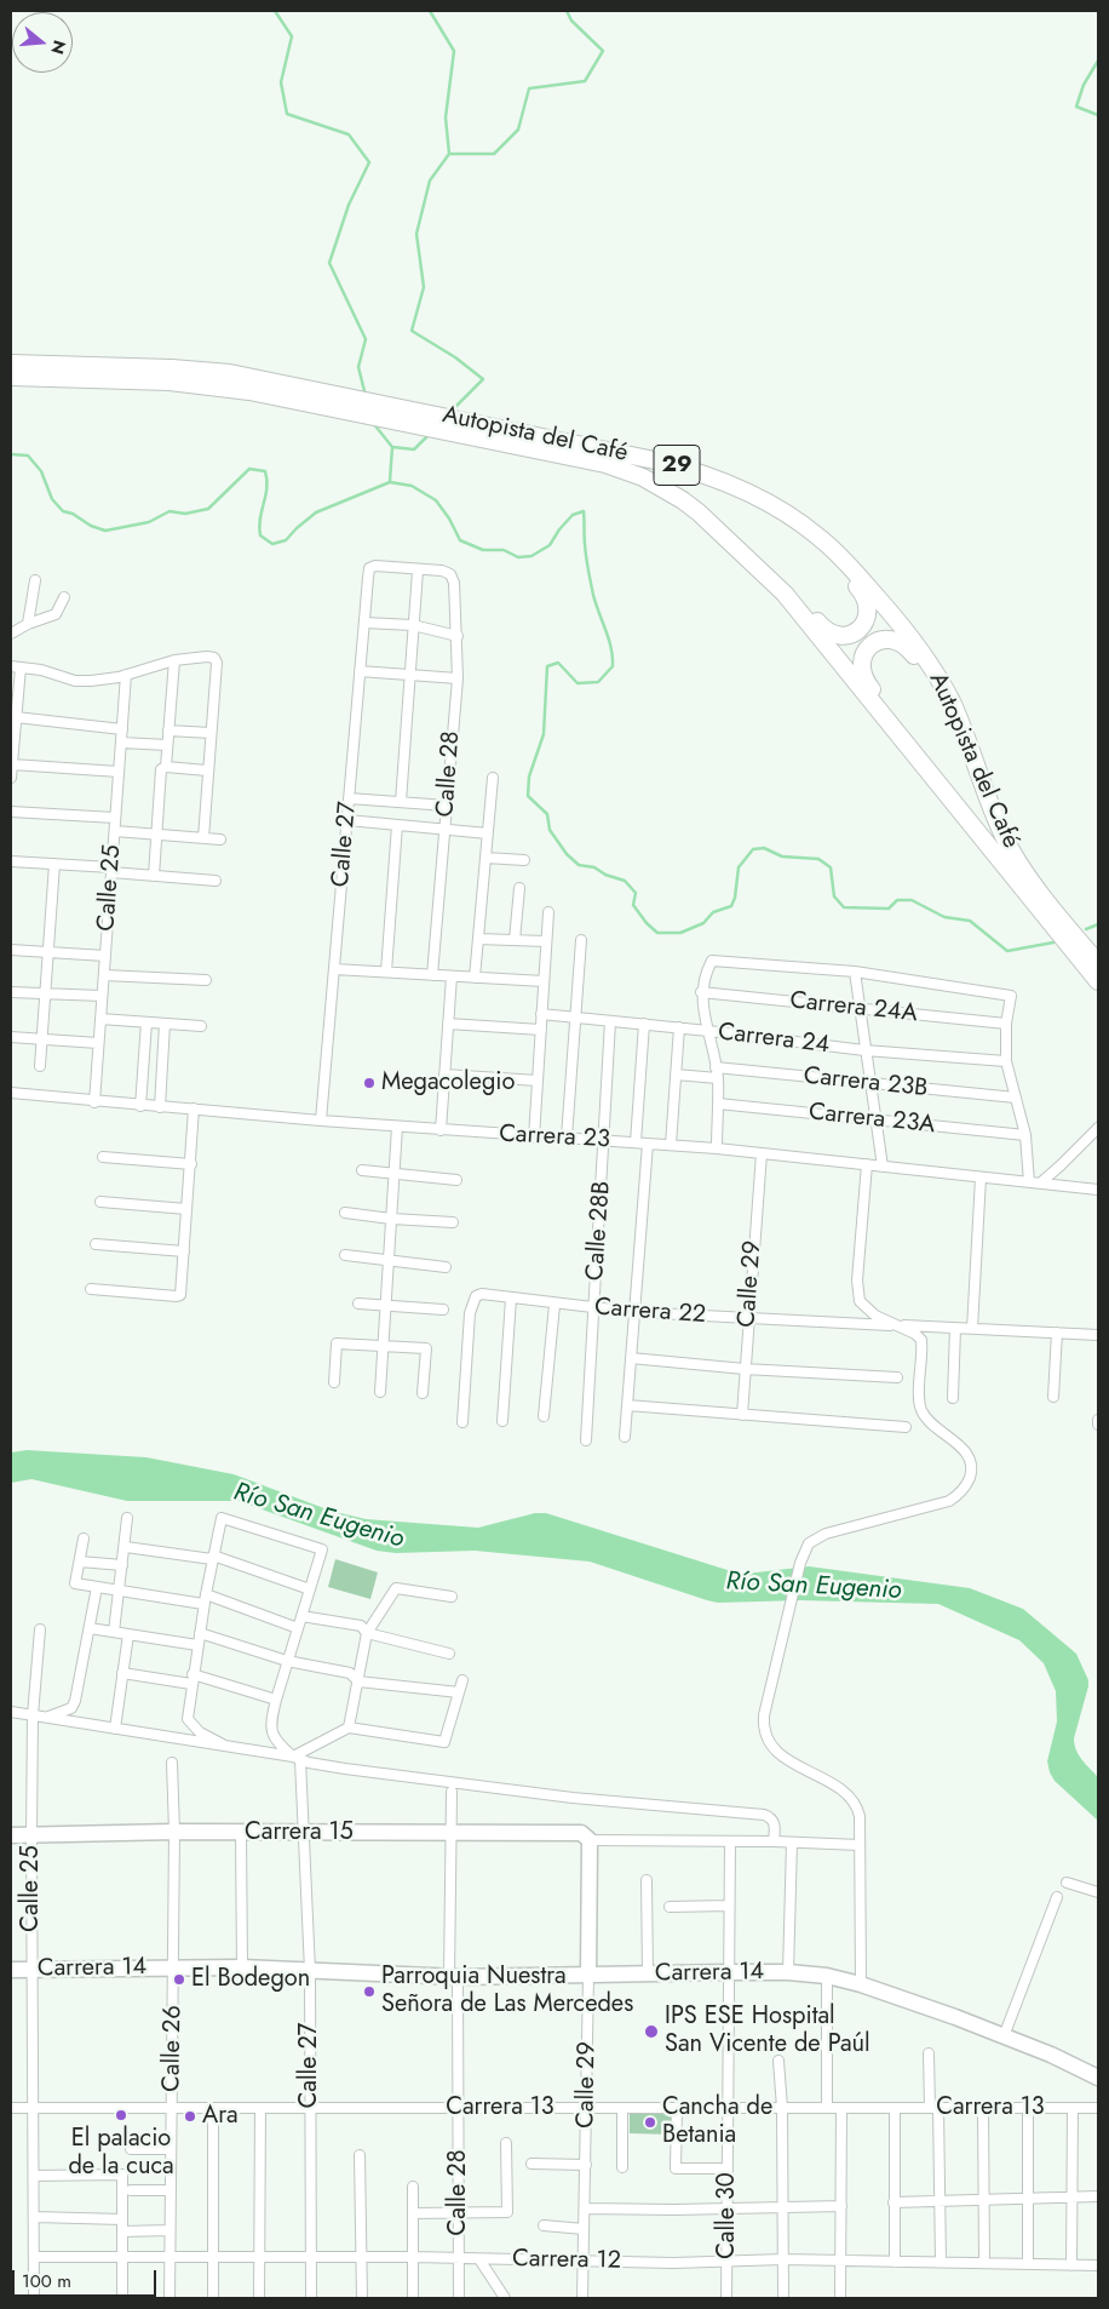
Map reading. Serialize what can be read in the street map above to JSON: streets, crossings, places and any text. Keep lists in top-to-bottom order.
{
  "streets": {
    "highway": ["Autopista del Café", "29"],
    "main road": ["Calle 29", "Carrera 15", "Carrera 14"],
    "street": [
      "Calle 28",
      "Calle 27",
      "Calle 25",
      "Carrera 24A",
      "Carrera 24",
      "Carrera 23B",
      "Carrera 23A",
      "Carrera 23",
      "Calle 28B",
      "Carrera 22",
      "Calle 26",
      "Carrera 13",
      "Calle 30",
      "Carrera 12"
    ]
  },
  "crossings": [
    ["Calle 28", "Calle 27"],
    ["Calle 28", "Carrera 15"],
    ["Calle 28", "Carrera 14"],
    ["Calle 28", "Carrera 13"],
    ["Calle 28", "Carrera 12"],
    ["Calle 27", "Carrera 23"],
    ["Calle 27", "Carrera 15"],
    ["Calle 27", "Carrera 14"],
    ["Calle 27", "Carrera 13"],
    ["Calle 27", "Carrera 12"],
    ["Calle 25", "Carrera 23"],
    ["Calle 25", "Carrera 15"],
    ["Calle 25", "Carrera 14"],
    ["Calle 25", "Carrera 13"],
    ["Calle 25", "Carrera 12"],
    ["Carrera 24", "Calle 28B"],
    ["Carrera 23", "Calle 28B"],
    ["Carrera 23", "Calle 29"],
    ["Calle 28B", "Carrera 22"],
    ["Calle 29", "Carrera 22"],
    ["Calle 29", "Carrera 15"],
    ["Calle 29", "Carrera 14"],
    ["Calle 29", "Carrera 13"],
    ["Calle 29", "Carrera 12"],
    ["Carrera 15", "Calle 26"],
    ["Carrera 15", "Calle 30"],
    ["Carrera 14", "Calle 26"],
    ["Carrera 14", "Calle 30"],
    ["Calle 26", "Carrera 13"],
    ["Calle 26", "Carrera 12"],
    ["Carrera 13", "Calle 30"],
    ["Calle 30", "Carrera 12"]
  ],
  "water": ["Río San Eugenio"],
  "places": [
    "Megacolegio",
    "El Bodegon",
    "Parroquia Nuestra Señora de Las Mercedes",
    "IPS ESE Hospital San Vicente de Paúl",
    "El palacio de la cuca",
    "Ara",
    "Cancha de Betania"
  ],
  "scale_bar": "100 m",
  "north": "right"
}
